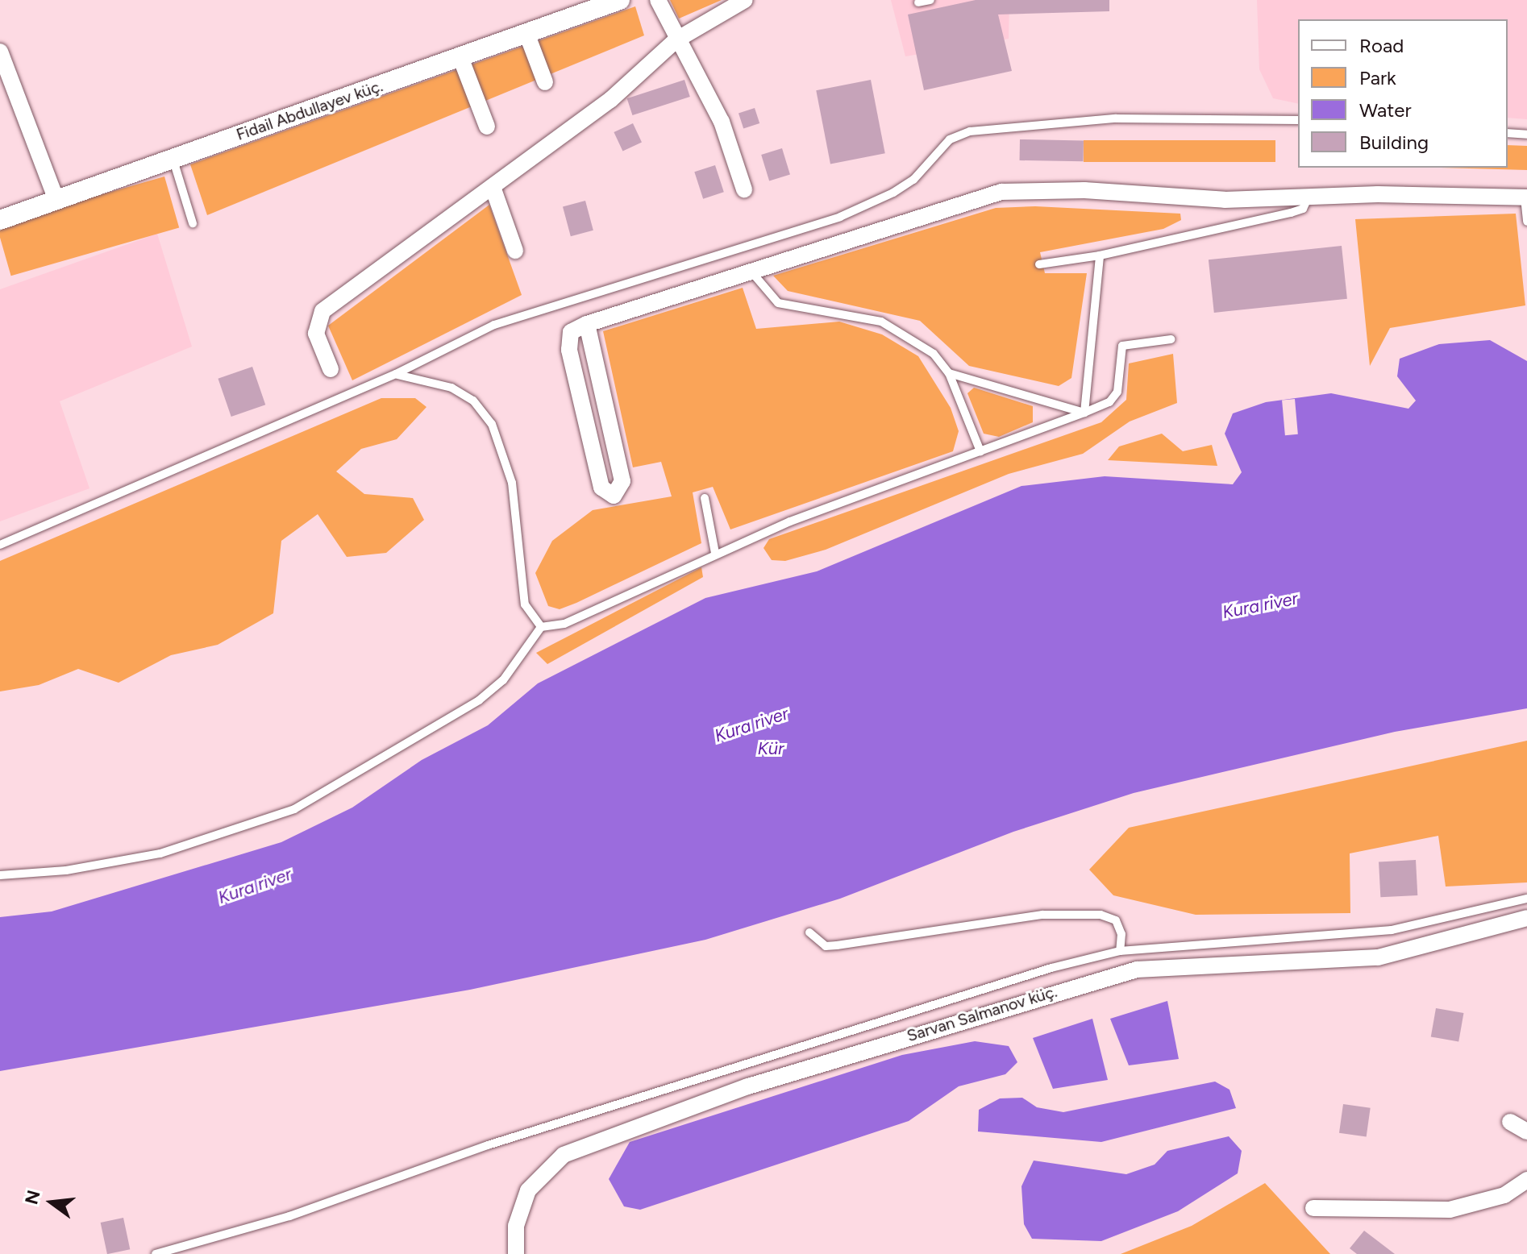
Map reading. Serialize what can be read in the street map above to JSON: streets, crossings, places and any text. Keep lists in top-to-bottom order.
{
  "streets": {
    "street": ["Fidail Abdullayev küç.", "Sarvan Salmanov küç."]
  },
  "water": ["Kura river", "Kür"],
  "legend": [
    "Road",
    "Park",
    "Water",
    "Building"
  ],
  "north": "left"
}
